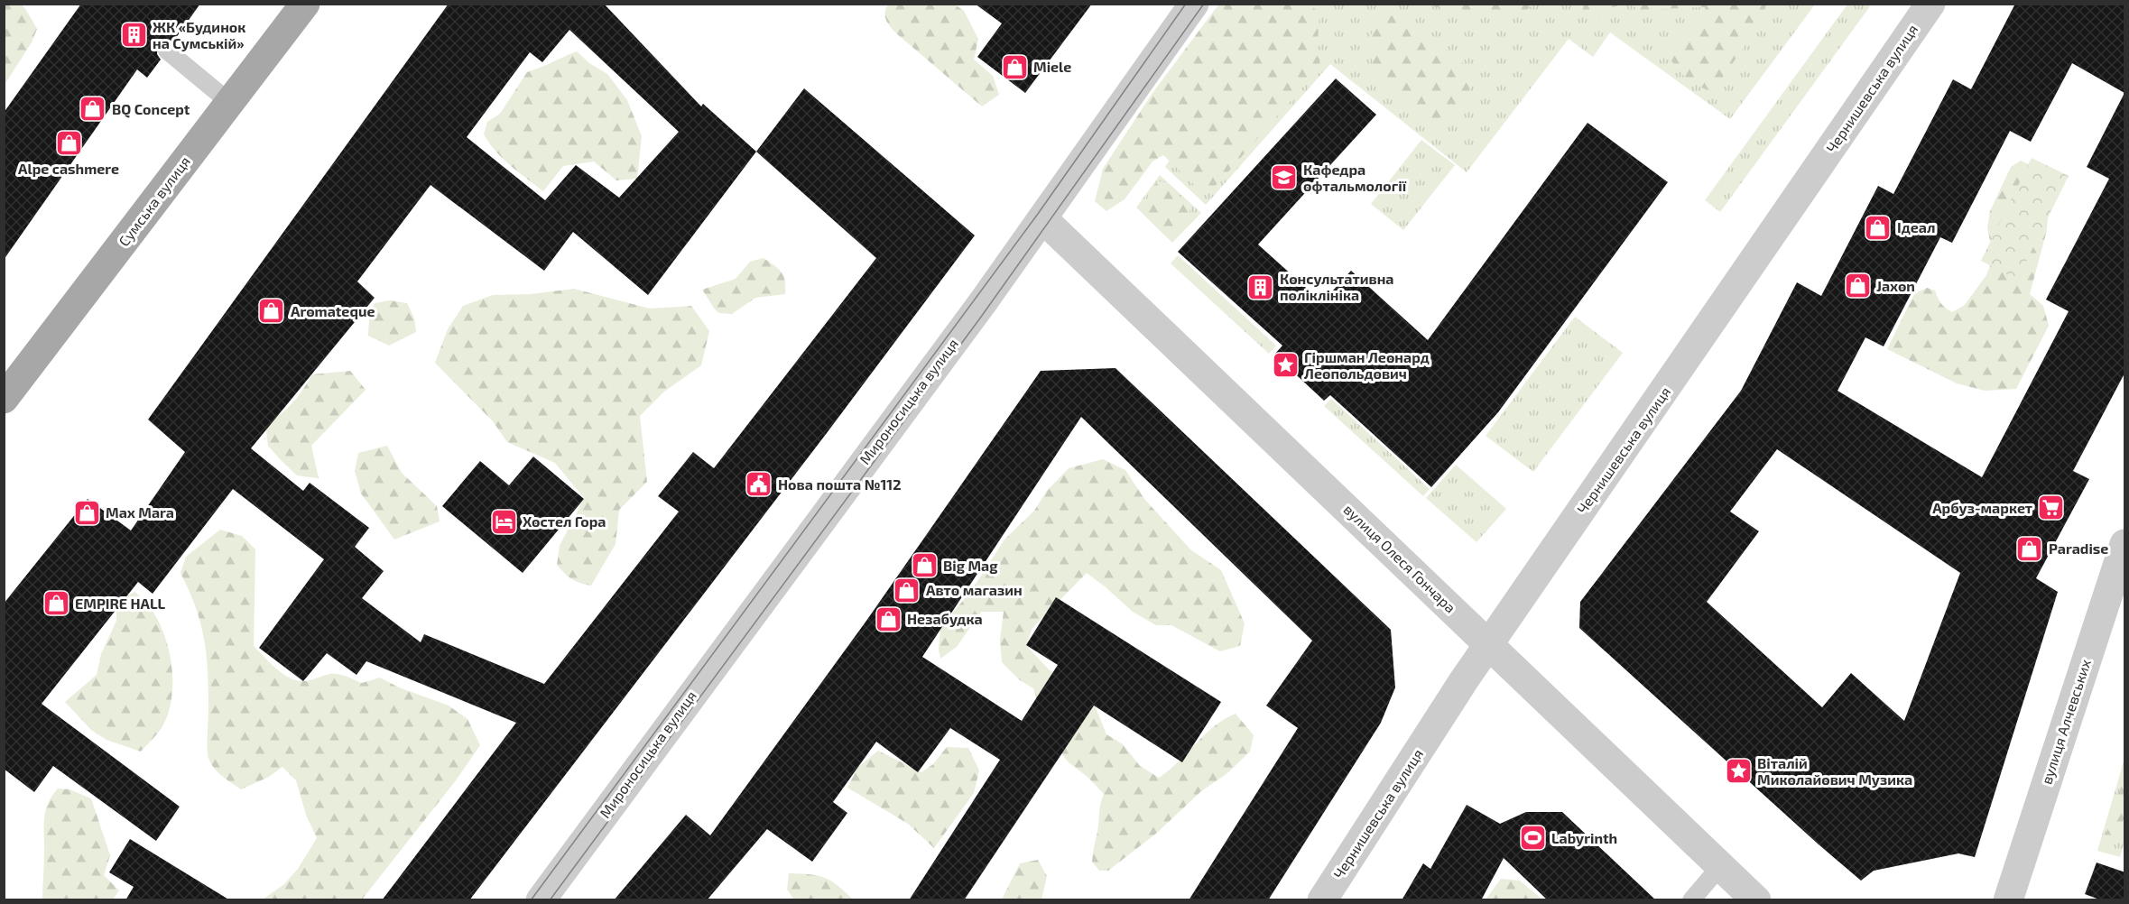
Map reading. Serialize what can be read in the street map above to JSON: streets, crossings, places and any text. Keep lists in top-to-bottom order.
{
  "streets": {
    "main road": ["Сумська вулиця"],
    "street": [
      "Чернишевська вулиця",
      "Мироносицька вулиця",
      "вулиця Олеся Гончара",
      "вулиця Алчевських"
    ]
  },
  "crossings": [
    ["Чернишевська вулиця", "вулиця Олеся Гончара"],
    ["Мироносицька вулиця", "вулиця Олеся Гончара"]
  ],
  "places": {
    "building": ["ЖК «Будинок на Сумській»", "Консультативна поліклініка"],
    "shop": [
      "Miele",
      "BQ Concept",
      "Alpe cashmere",
      "Ідеал",
      "Jaxon",
      "Aromateque",
      "Max Mara",
      "Paradise",
      "Big Mag",
      "Авто магазин",
      "EMPIRE HALL",
      "Незабудка"
    ],
    "school or university": ["Кафедра офтальмології"],
    "place": ["Гіршман Леонард Леопольдович", "Віталій Миколайович Музика"],
    "public building": ["Нова пошта №112"],
    "supermarket": ["Арбуз-маркет"],
    "hotel": ["Хостел Гора"],
    "sports": ["Labyrinth"]
  }
}
